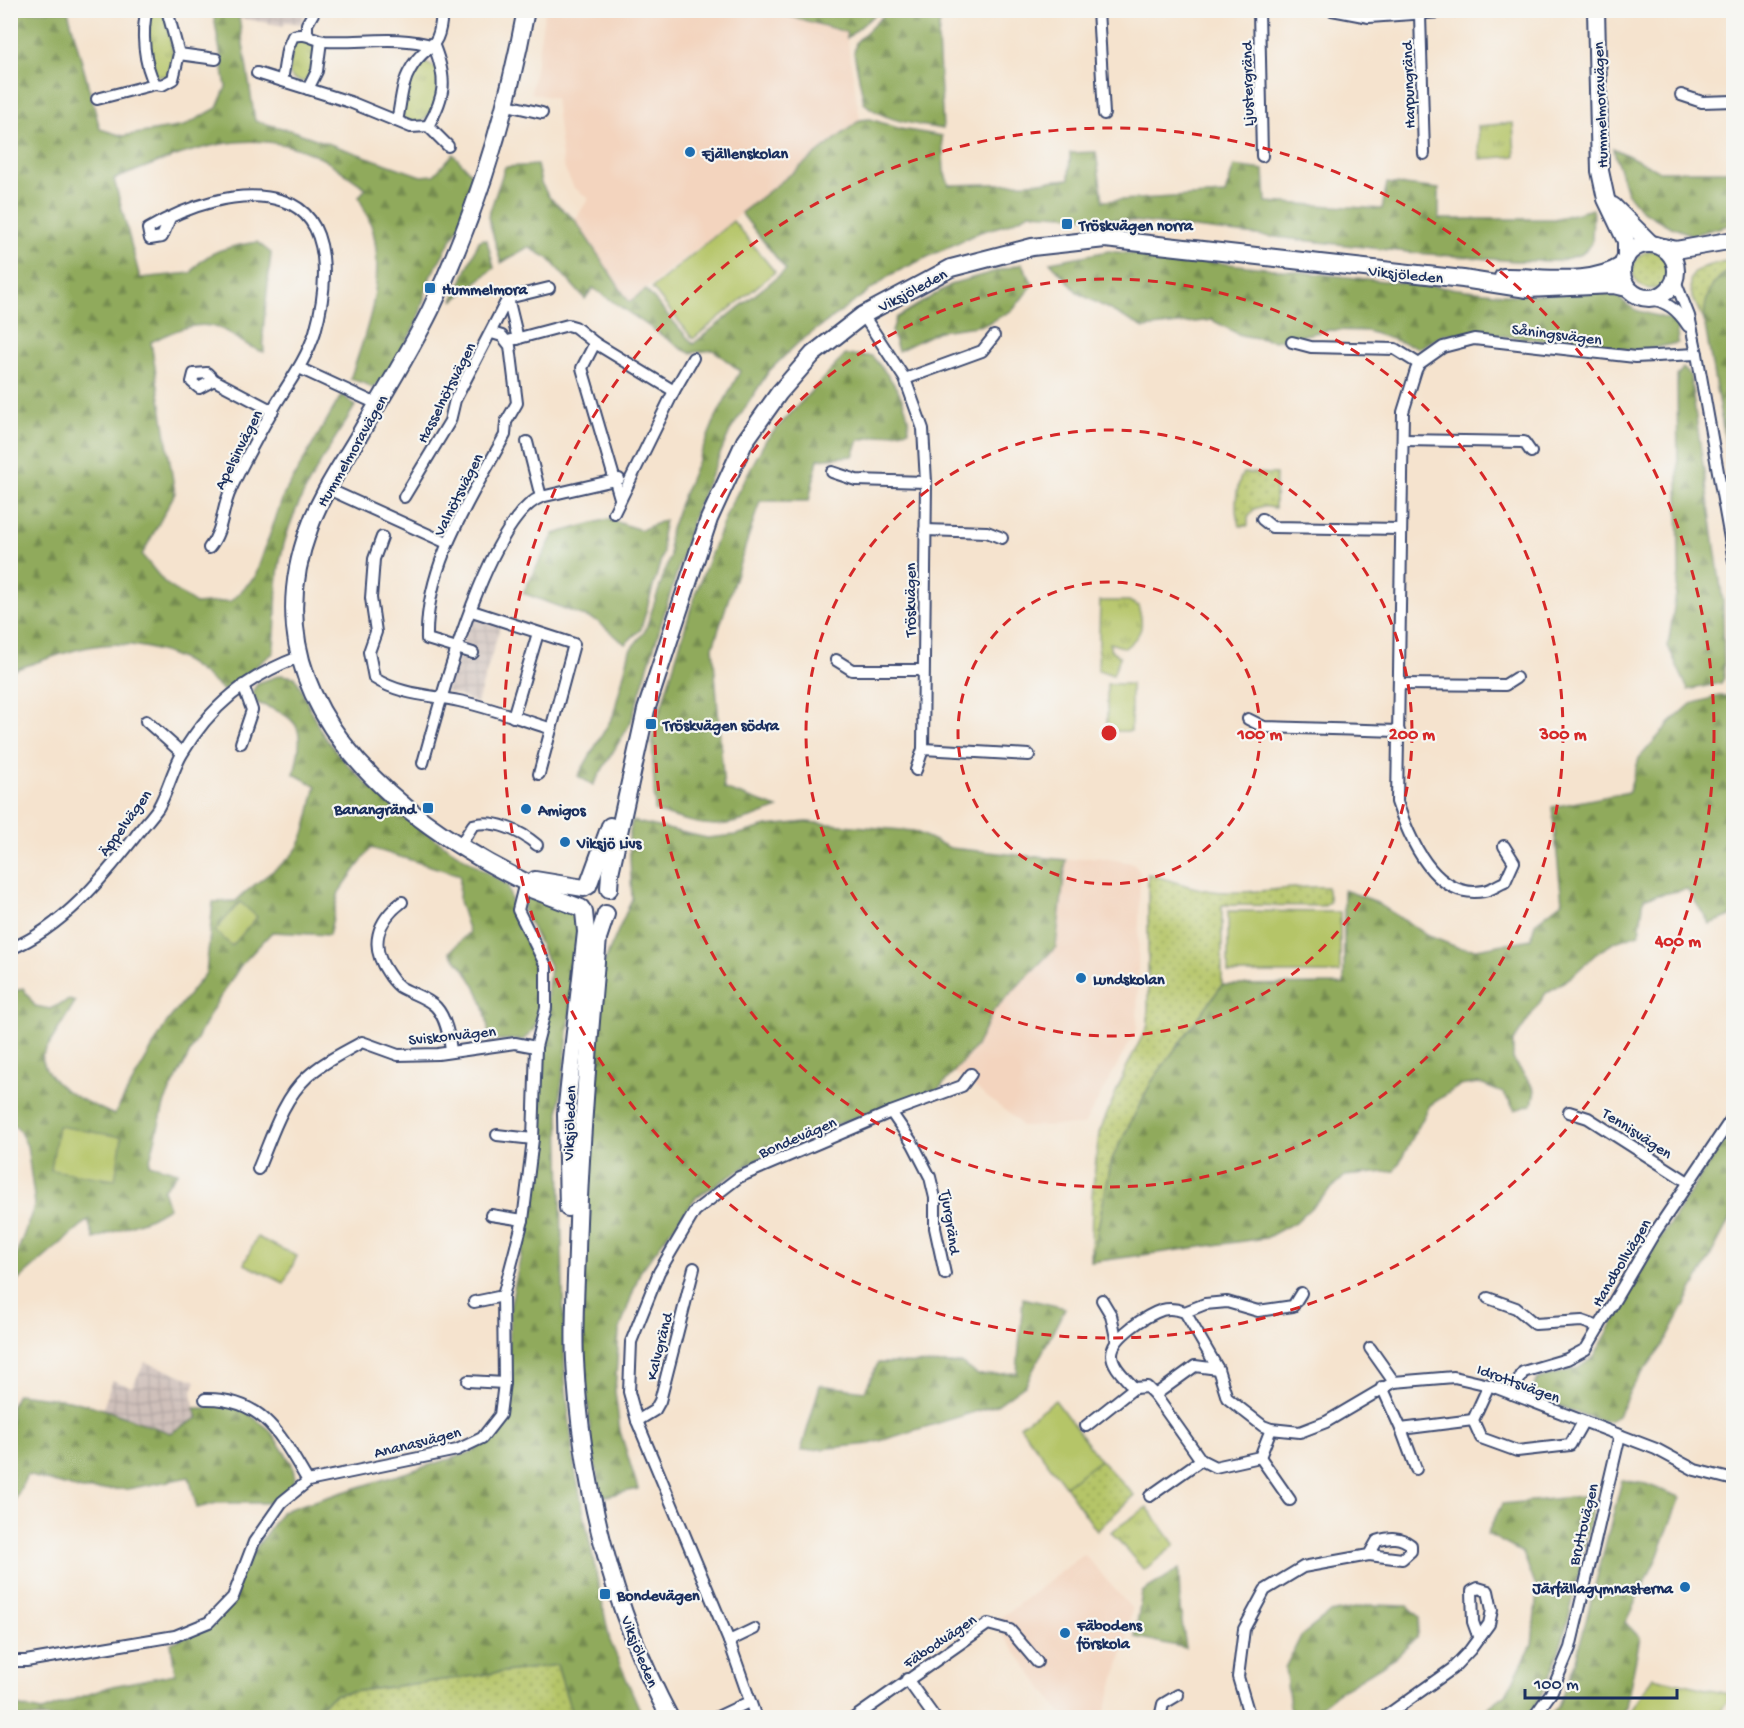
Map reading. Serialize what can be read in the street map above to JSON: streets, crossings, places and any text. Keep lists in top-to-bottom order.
{
  "streets": {
    "main road": ["Hummelmoravägen", "Viksjöleden"],
    "street": [
      "Ljustergränd",
      "Harpungränd",
      "Såningsvägen",
      "Hasselnötsvägen",
      "Apelsinvägen",
      "Valnötsvägen",
      "Tröskvägen",
      "Äppelvägen",
      "Sviskonvägen",
      "Tennisvägen",
      "Bondevägen",
      "Tjurgränd",
      "Handbollvägen",
      "Kalvgränd",
      "Idrottsvägen",
      "Ananasvägen",
      "Bruttovägen",
      "Fäbodvägen"
    ]
  },
  "crossings": [
    ["Hummelmoravägen", "Viksjöleden"],
    ["Hummelmoravägen", "Äppelvägen"],
    ["Hummelmoravägen", "Ananasvägen"],
    ["Viksjöleden", "Tröskvägen"],
    ["Sviskonvägen", "Ananasvägen"],
    ["Tennisvägen", "Handbollvägen"],
    ["Bondevägen", "Tjurgränd"],
    ["Bondevägen", "Kalvgränd"],
    ["Handbollvägen", "Idrottsvägen"],
    ["Idrottsvägen", "Bruttovägen"]
  ],
  "places": {
    "other": [
      "Fjällenskolan",
      "Amigos",
      "Viksjö Livs",
      "Lundskolan",
      "Järfällagymnasterna",
      "Fäbodens förskola"
    ],
    "transit": [
      "Tröskvägen norra",
      "Hummelmora",
      "Tröskvägen södra",
      "Banangränd",
      "Bondevägen"
    ]
  },
  "scale_bar": "100 m",
  "rings": [
    "100 m",
    "200 m",
    "300 m",
    "400 m"
  ]
}
